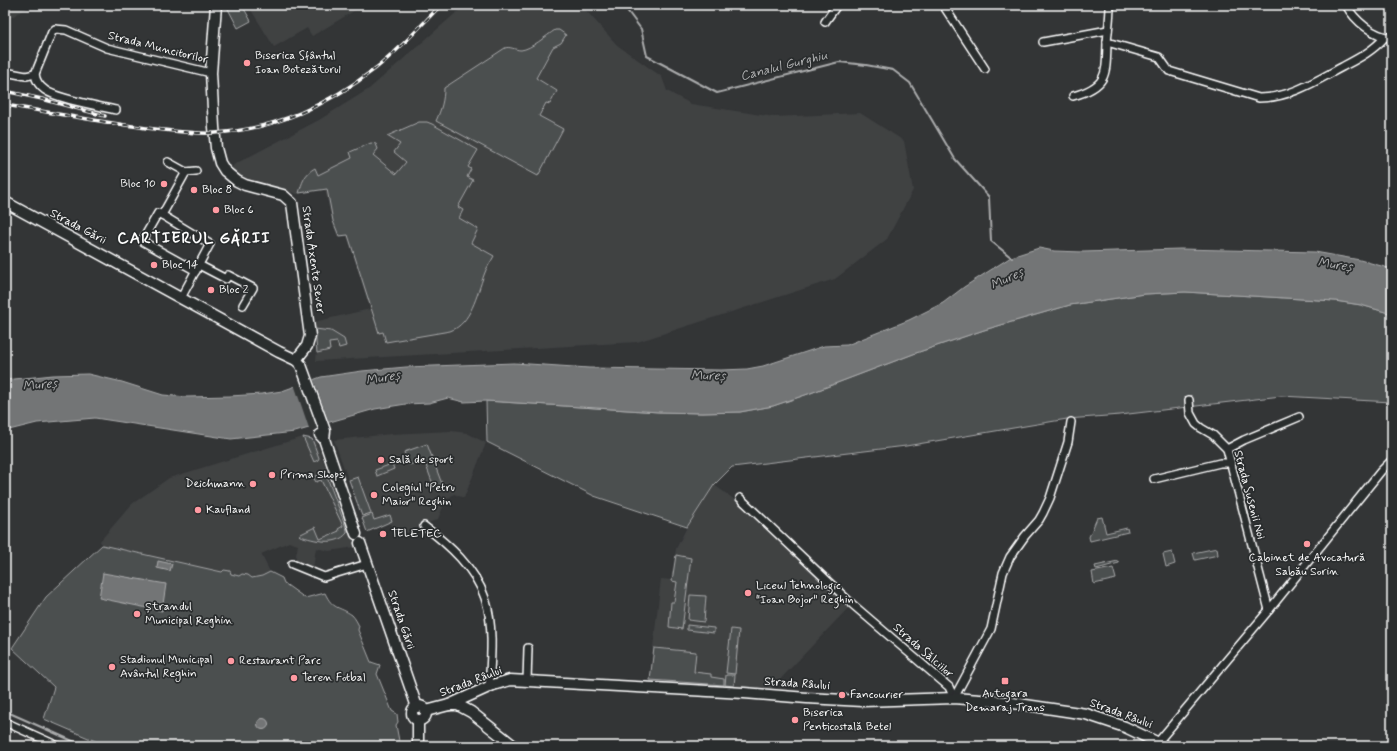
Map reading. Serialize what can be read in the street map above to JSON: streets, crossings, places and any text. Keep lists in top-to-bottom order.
{
  "streets": {
    "main road": ["Strada Gării", "Strada Axente Sever", "Strada Râului"],
    "street": ["Strada Muncitorilor", "Strada Susenii Noi", "Strada Sălciilor"]
  },
  "crossings": [
    ["Strada Muncitorilor", "Strada Axente Sever"],
    ["Strada Gării", "Strada Axente Sever"],
    ["Strada Gării", "Strada Râului"],
    ["Strada Sălciilor", "Strada Râului"]
  ],
  "districts": ["CARTIERUL GĂRII"],
  "water": ["Canalul Gurghiu", "Mureș"],
  "places": {
    "other": [
      "Biserica Sfântul Ioan Botezătorul",
      "Bloc 10",
      "Bloc 8",
      "Bloc 6",
      "Bloc 14",
      "Bloc 2",
      "Sală de sport",
      "Prima Shops",
      "Deichmann",
      "Colegiul \"Petru Maior\" Reghin",
      "Kaufland",
      "TELETEC",
      "Cabinet de Avocatură Sabău Sorin",
      "Liceul Tehnologic \"Ioan Bojor\" Reghin",
      "Ștrandul Municipal Reghin",
      "Restaurant Parc",
      "Stadionul Municipal Avântul Reghin",
      "Teren Fotbal",
      "Fancourier",
      "Biserica Penticostală Betel"
    ],
    "transit": ["Autogara Demaraj Trans"]
  }
}
